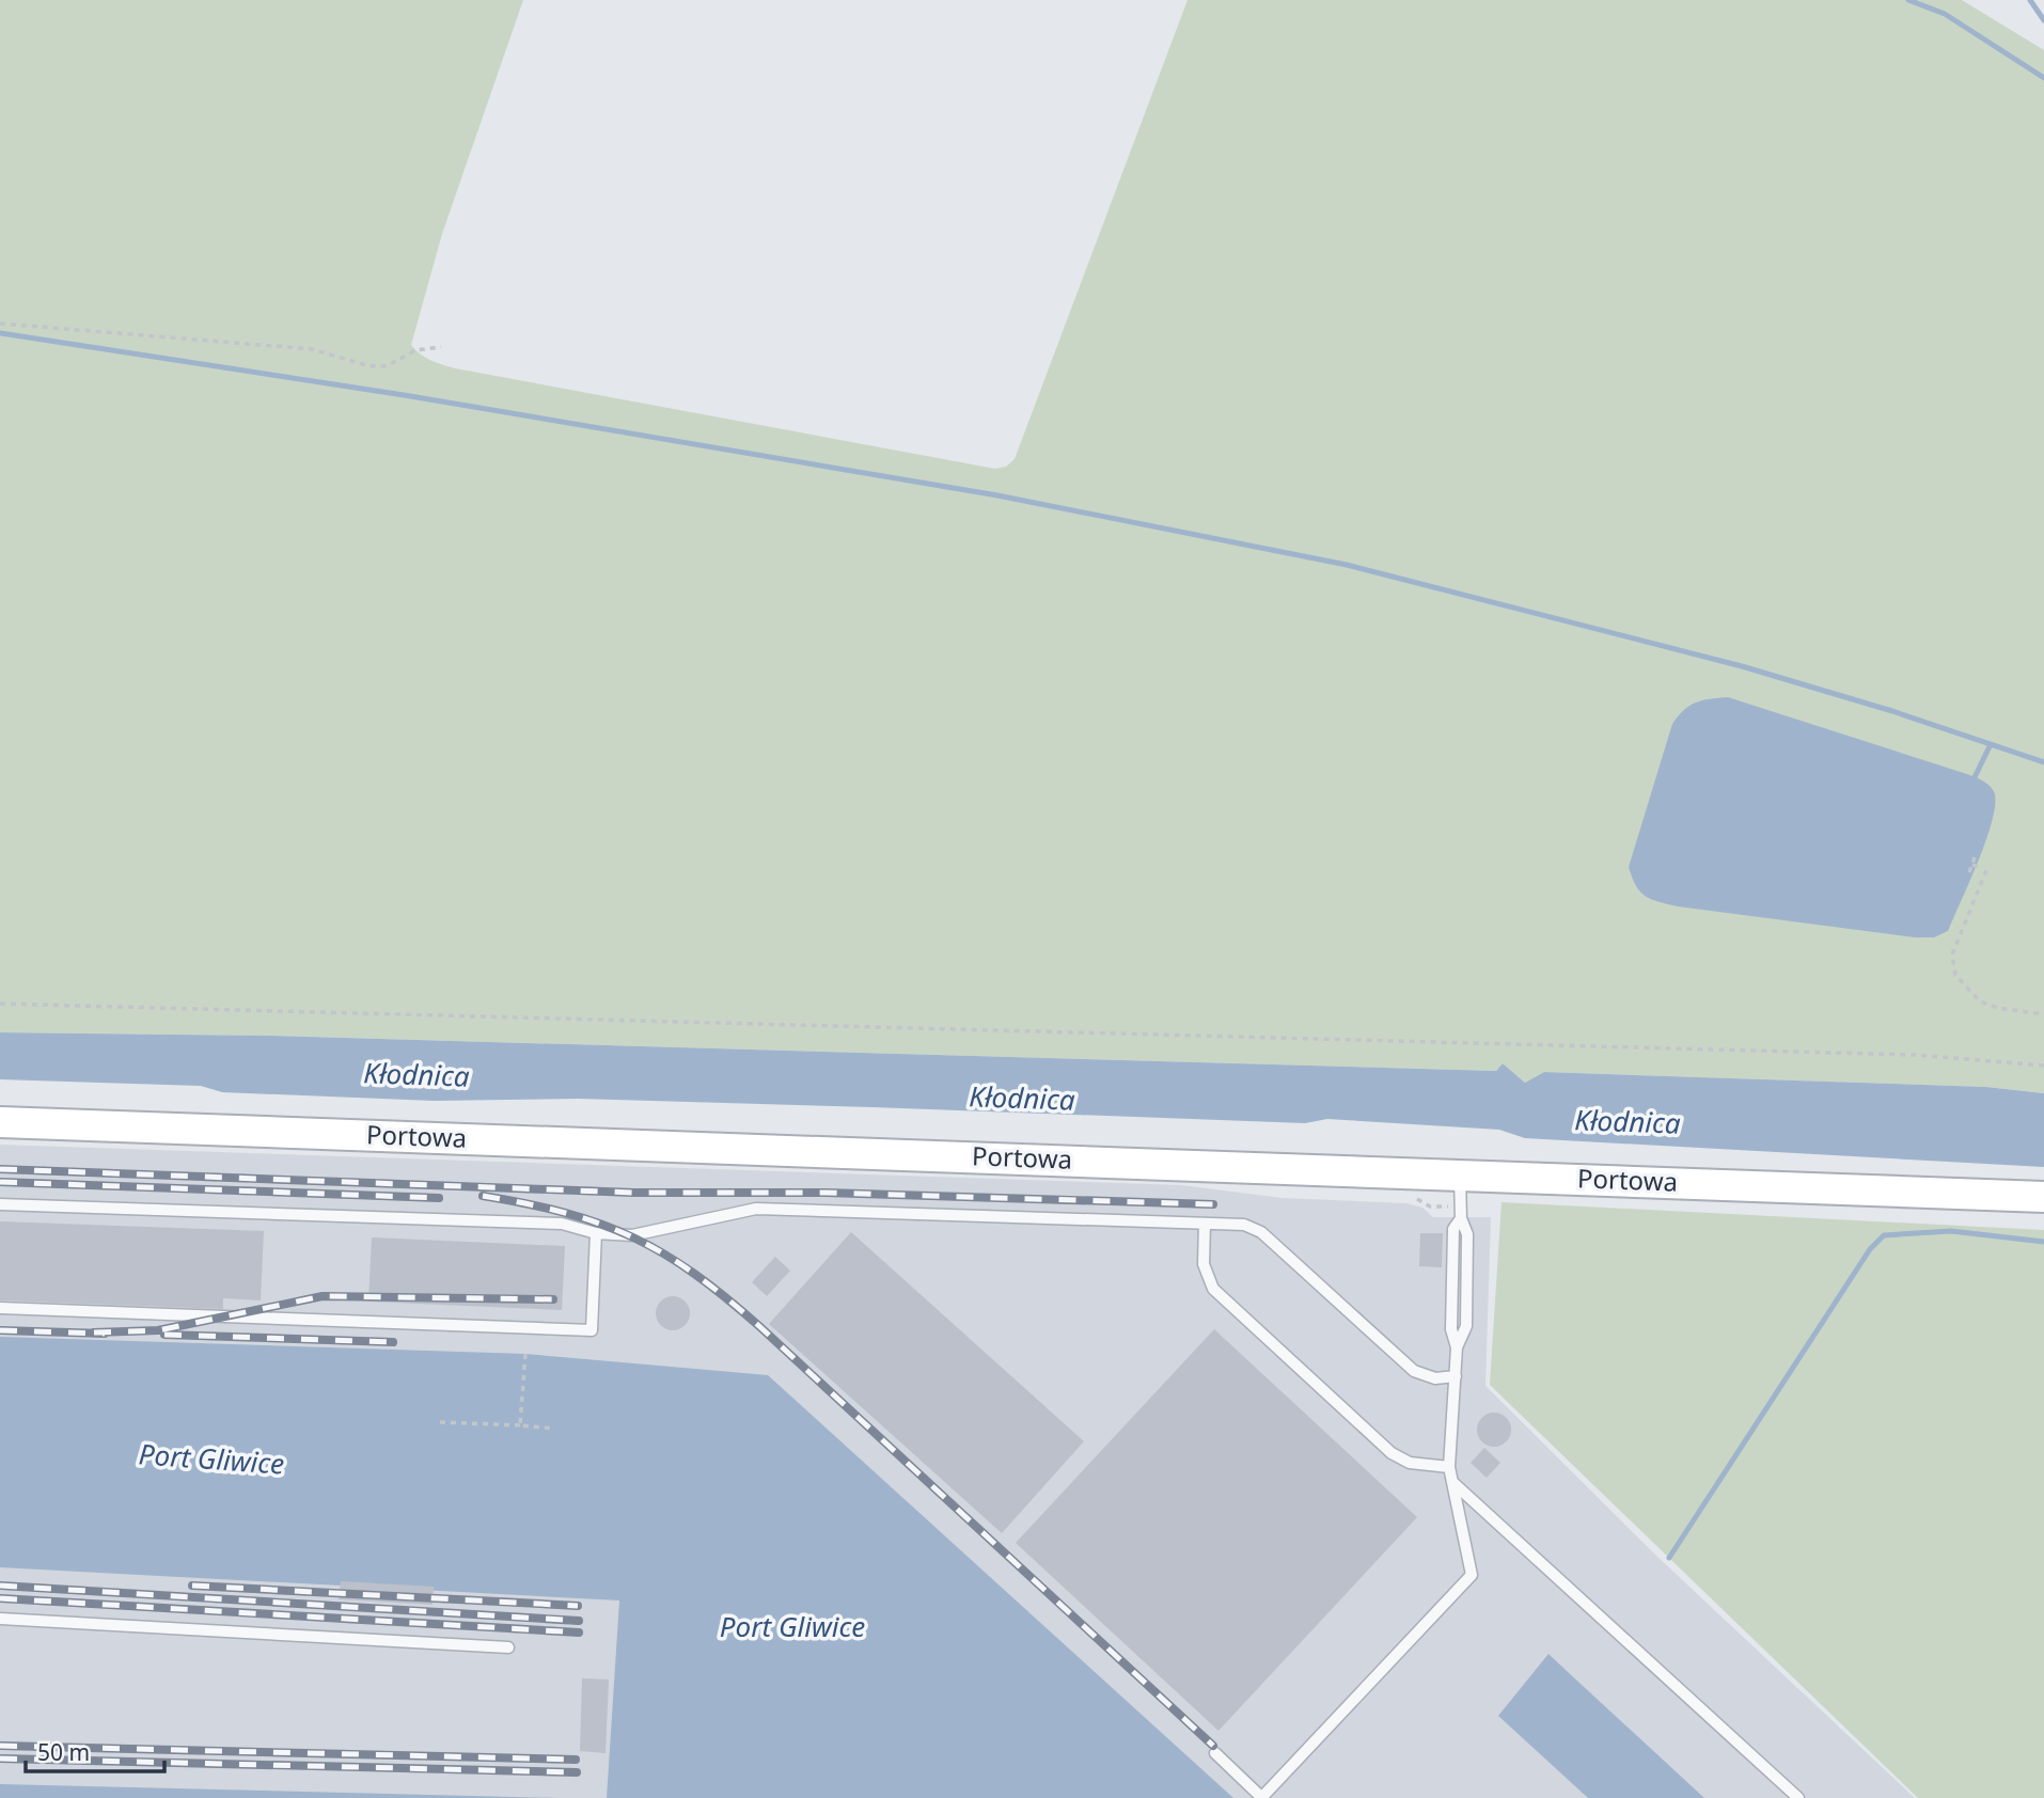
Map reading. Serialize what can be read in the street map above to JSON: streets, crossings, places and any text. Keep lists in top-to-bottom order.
{
  "streets": {
    "street": ["Portowa"]
  },
  "water": ["Kłodnica", "Port Gliwice"],
  "scale_bar": "50 m"
}
